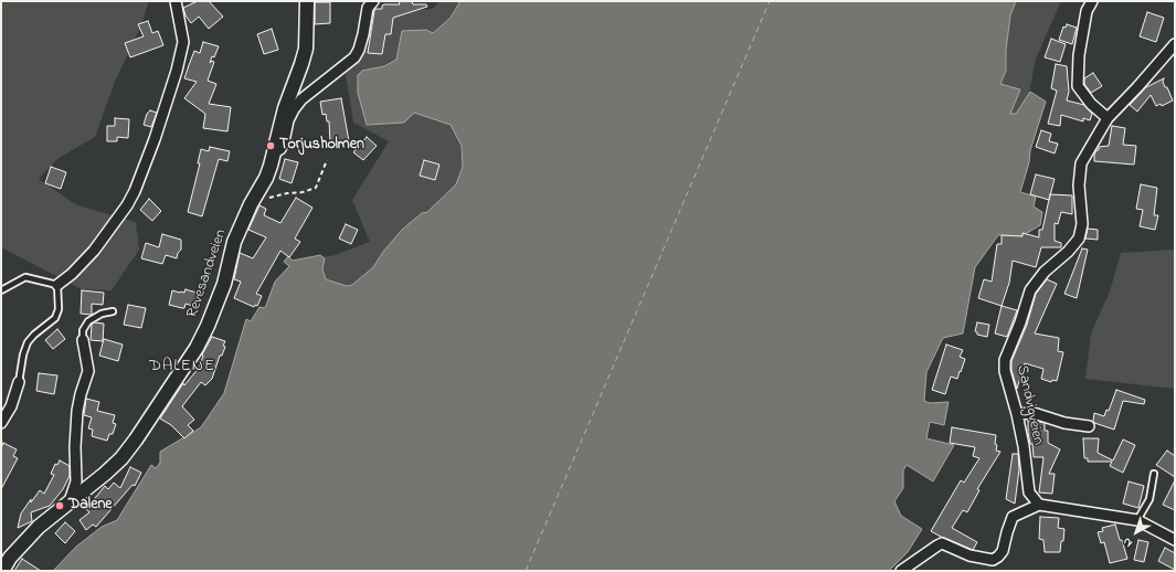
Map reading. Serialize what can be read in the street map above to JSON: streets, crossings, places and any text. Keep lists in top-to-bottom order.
{
  "streets": {
    "main road": ["Revesandveien"],
    "street": ["Sandvigveien"]
  },
  "districts": ["DALENE"],
  "places": ["Torjusholmen", "Dalene"],
  "north": "bottom left"
}
